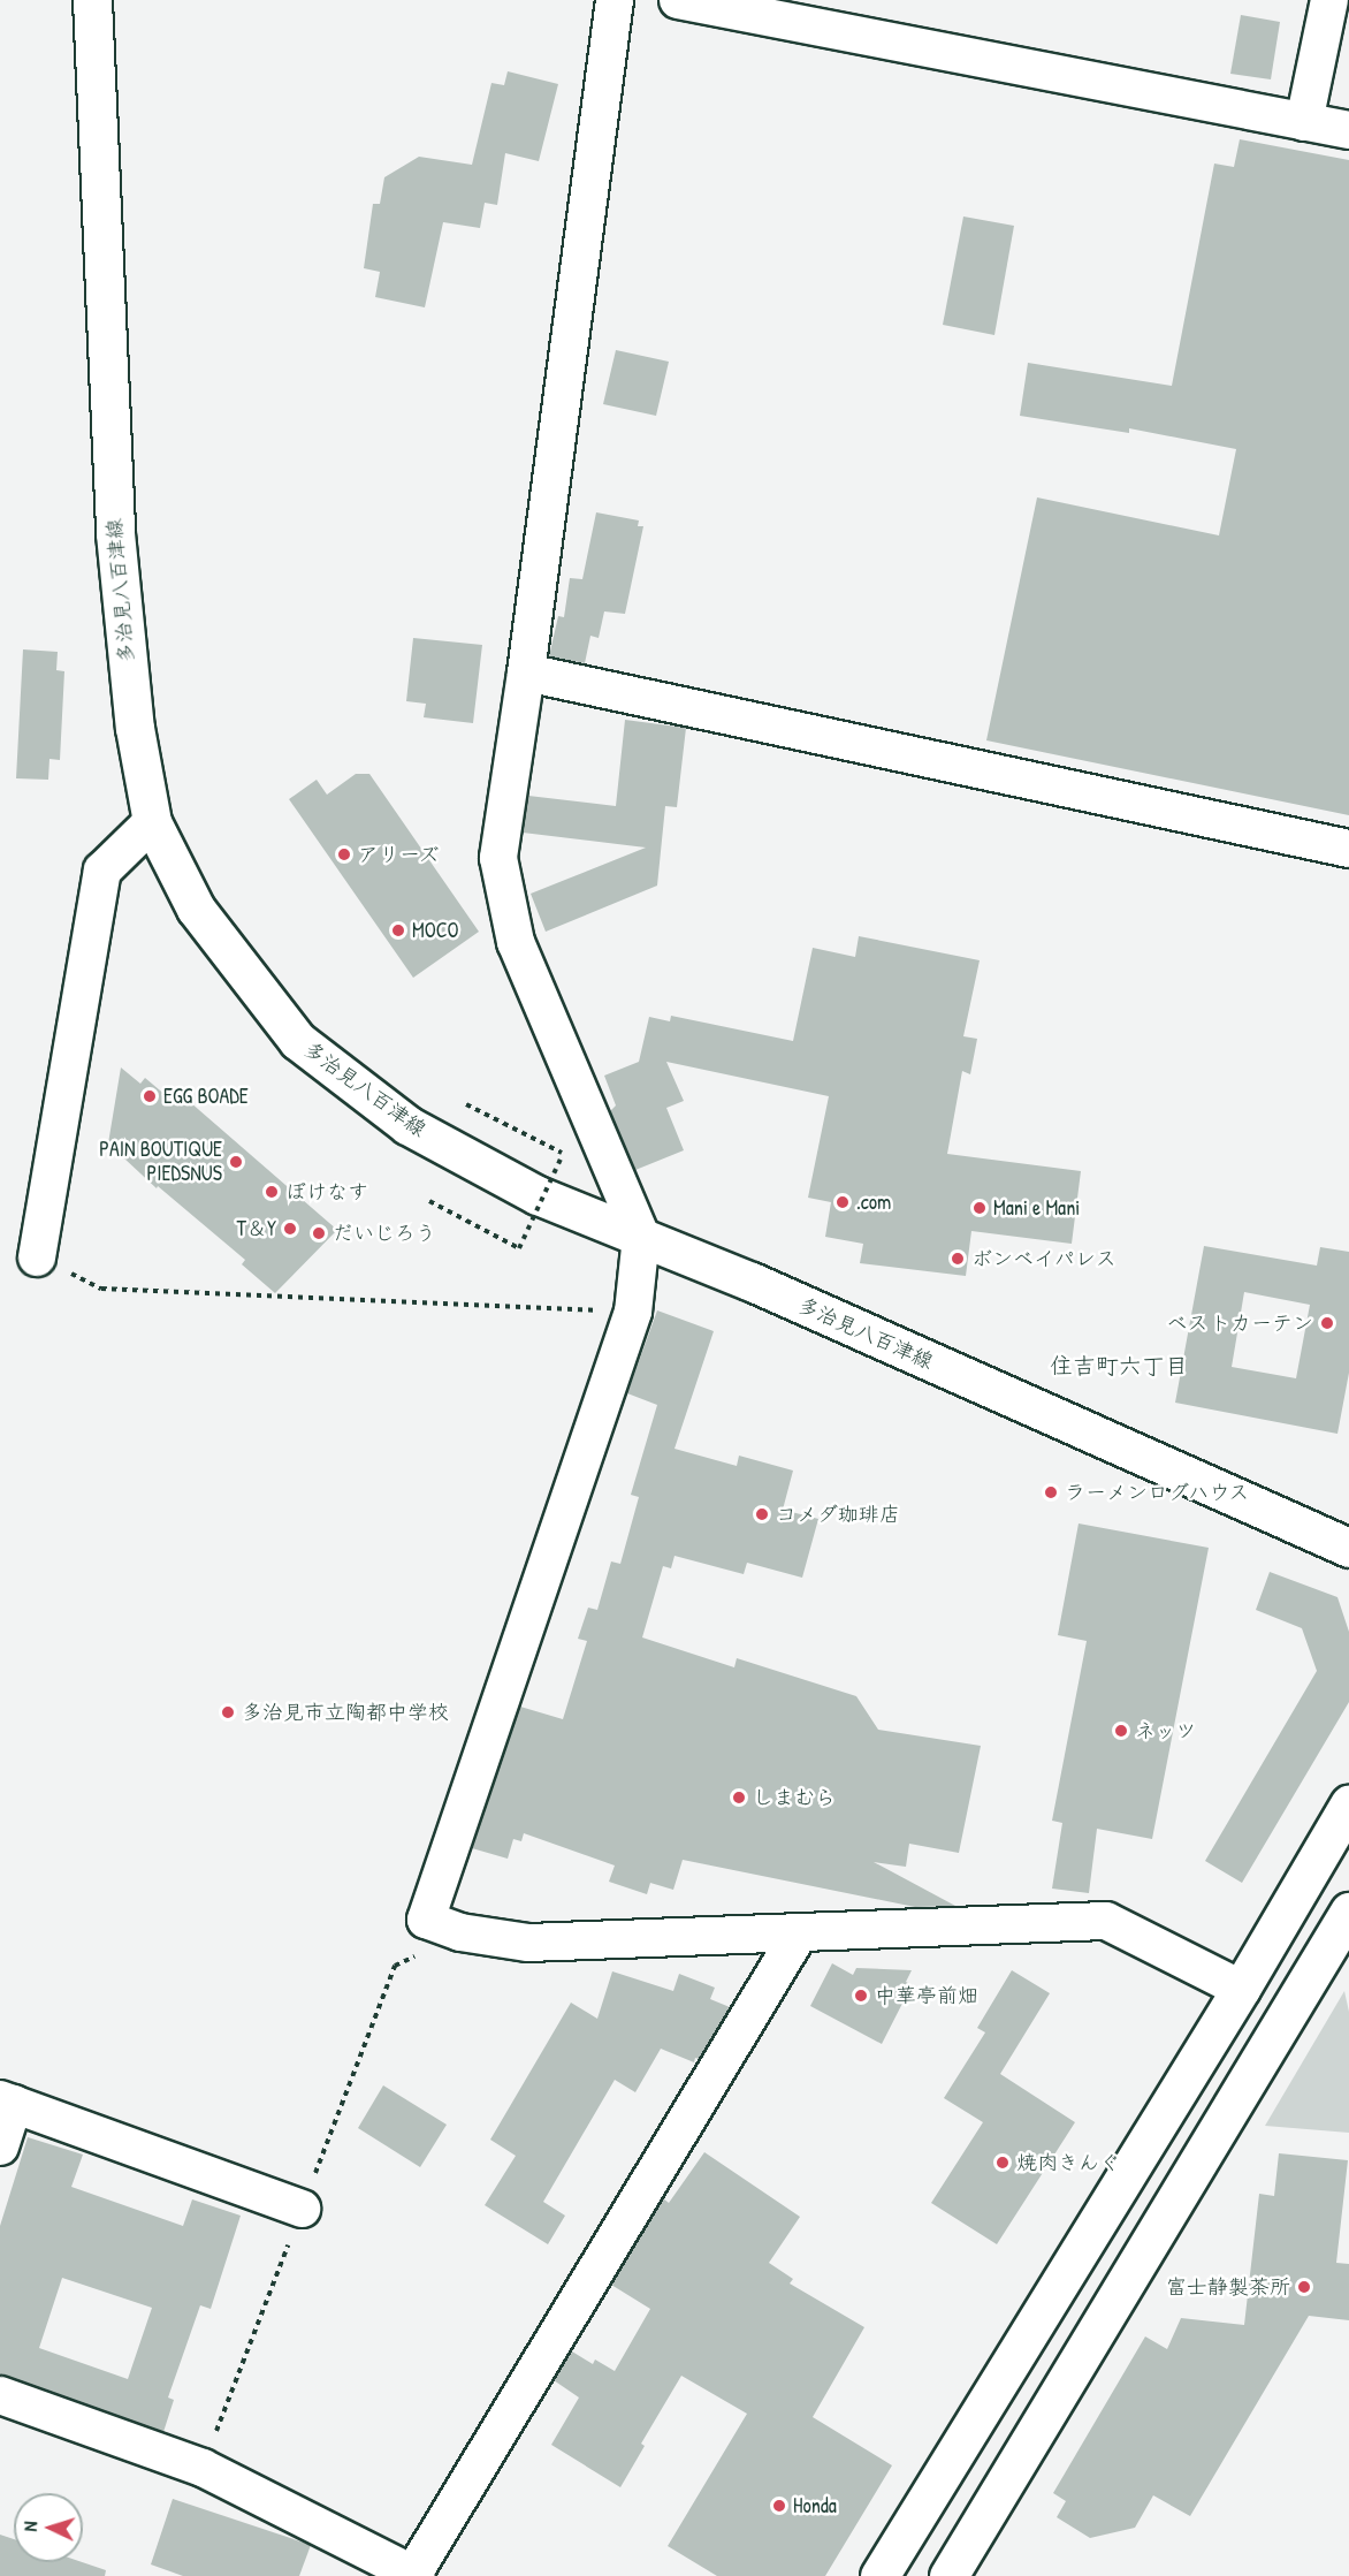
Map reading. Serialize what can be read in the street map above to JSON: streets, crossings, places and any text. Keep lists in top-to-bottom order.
{
  "streets": {
    "main road": ["多治見八百津線"]
  },
  "districts": ["住吉町六丁目"],
  "places": [
    "アリーズ",
    "MOCO",
    "EGG BOADE",
    "PAIN BOUTIQUE PIEDSNUS",
    "ぼけなす",
    ".com",
    "Mani e Mani",
    "T＆Y",
    "だいじろう",
    "ボンベイパレス",
    "ベストカーテン",
    "ラーメンログハウス",
    "コメダ珈琲店",
    "多治見市立陶都中学校",
    "ネッツ",
    "しまむら",
    "中華亭前畑",
    "焼肉きんぐ",
    "富士静製茶所",
    "Honda"
  ],
  "north": "left"
}
